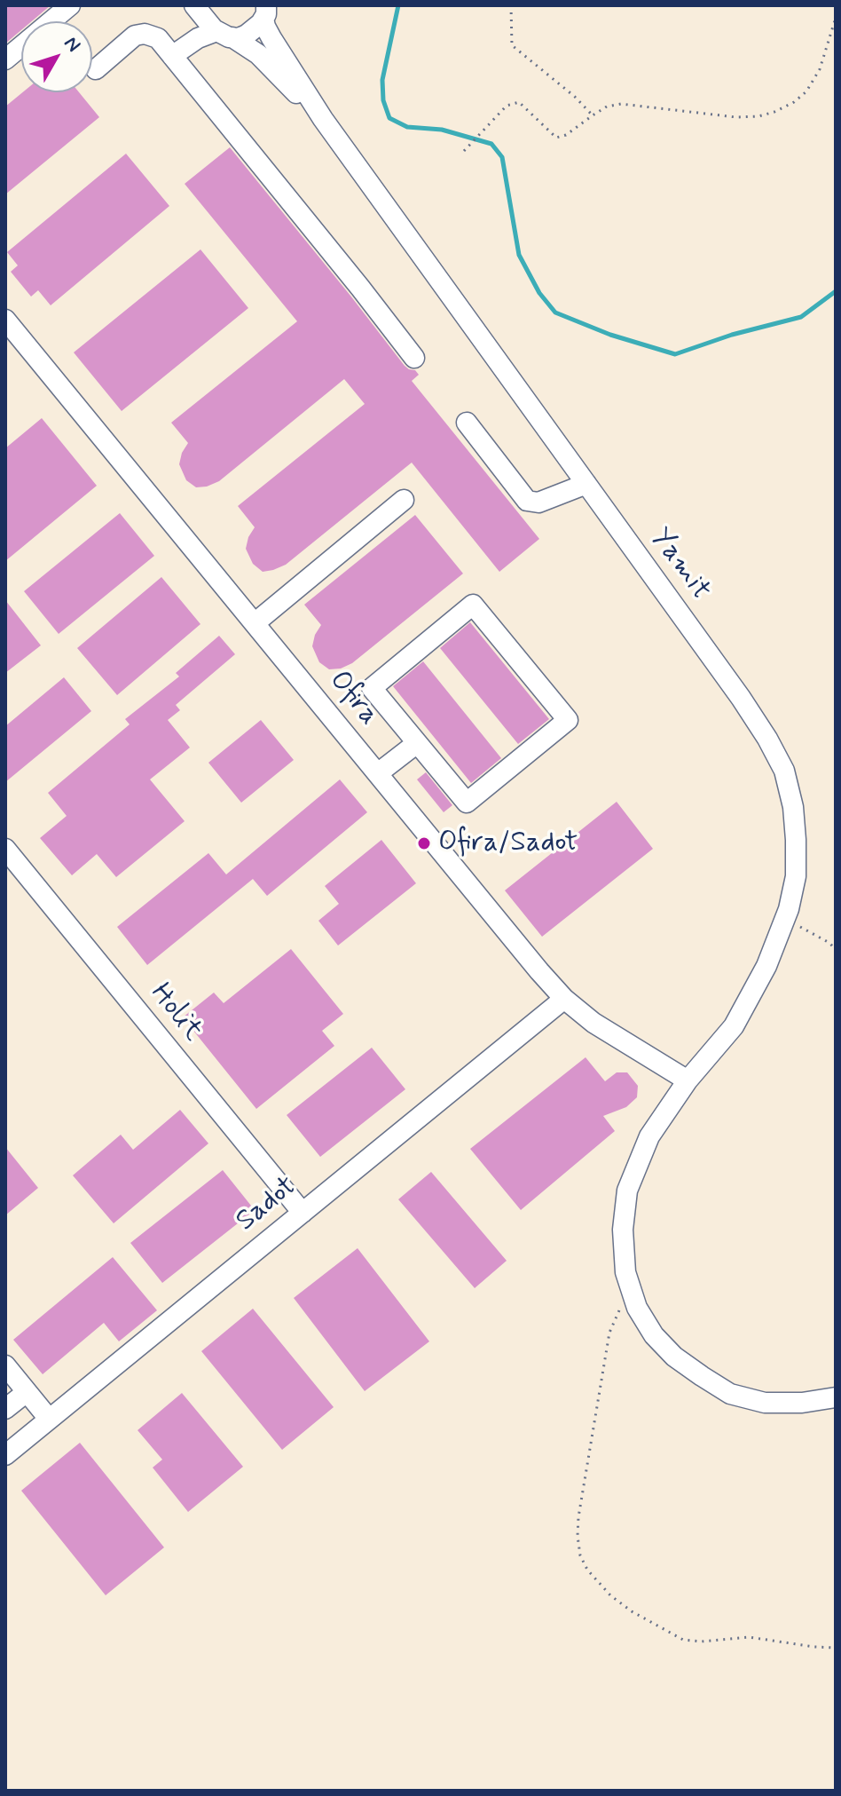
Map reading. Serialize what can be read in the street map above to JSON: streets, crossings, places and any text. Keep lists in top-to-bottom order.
{
  "streets": {
    "street": [
      "Yamit",
      "Ofira",
      "Holit",
      "Sadot"
    ]
  },
  "crossings": [
    ["Yamit", "Ofira"],
    ["Ofira", "Sadot"],
    ["Holit", "Sadot"]
  ],
  "places": ["Ofira/Sadot"],
  "north": "top right"
}
